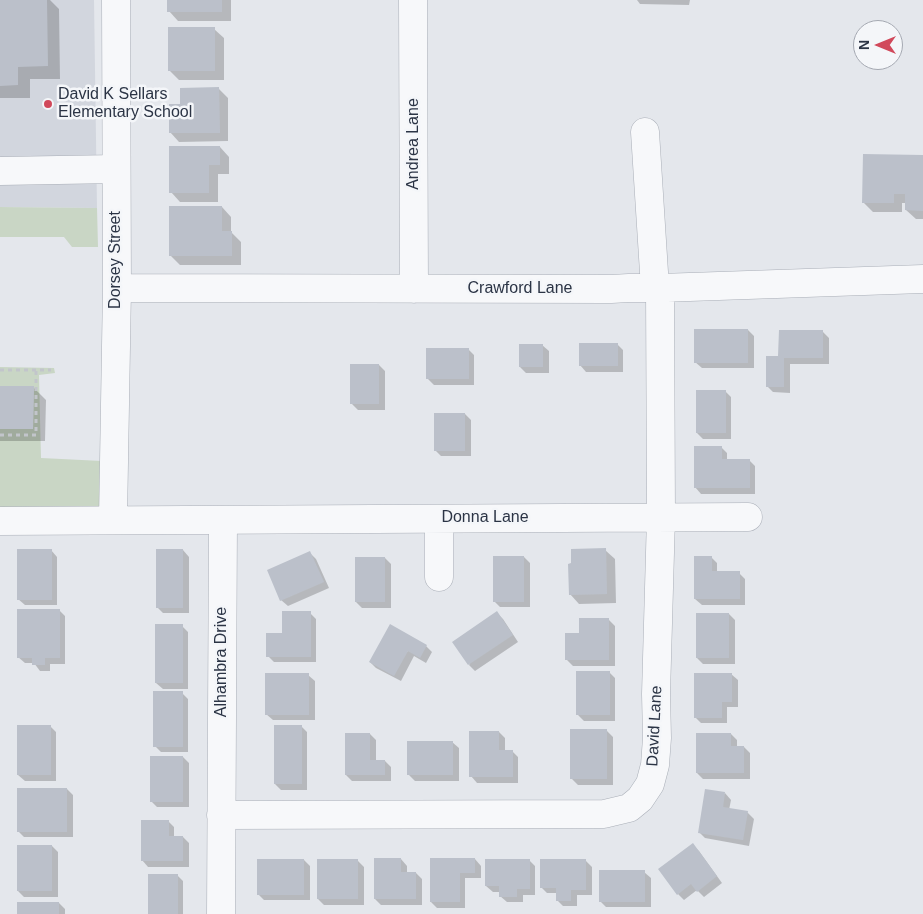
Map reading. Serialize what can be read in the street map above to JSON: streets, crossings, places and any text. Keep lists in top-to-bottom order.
{
  "streets": {
    "street": [
      "Andrea Lane",
      "Dorsey Street",
      "Crawford Lane",
      "Donna Lane",
      "Alhambra Drive",
      "David Lane"
    ]
  },
  "crossings": [
    ["Andrea Lane", "Crawford Lane"],
    ["Dorsey Street", "Crawford Lane"],
    ["Crawford Lane", "David Lane"],
    ["Donna Lane", "Alhambra Drive"],
    ["Donna Lane", "David Lane"],
    ["Alhambra Drive", "David Lane"]
  ],
  "places": ["David K Sellars Elementary School"],
  "north": "left"
}
